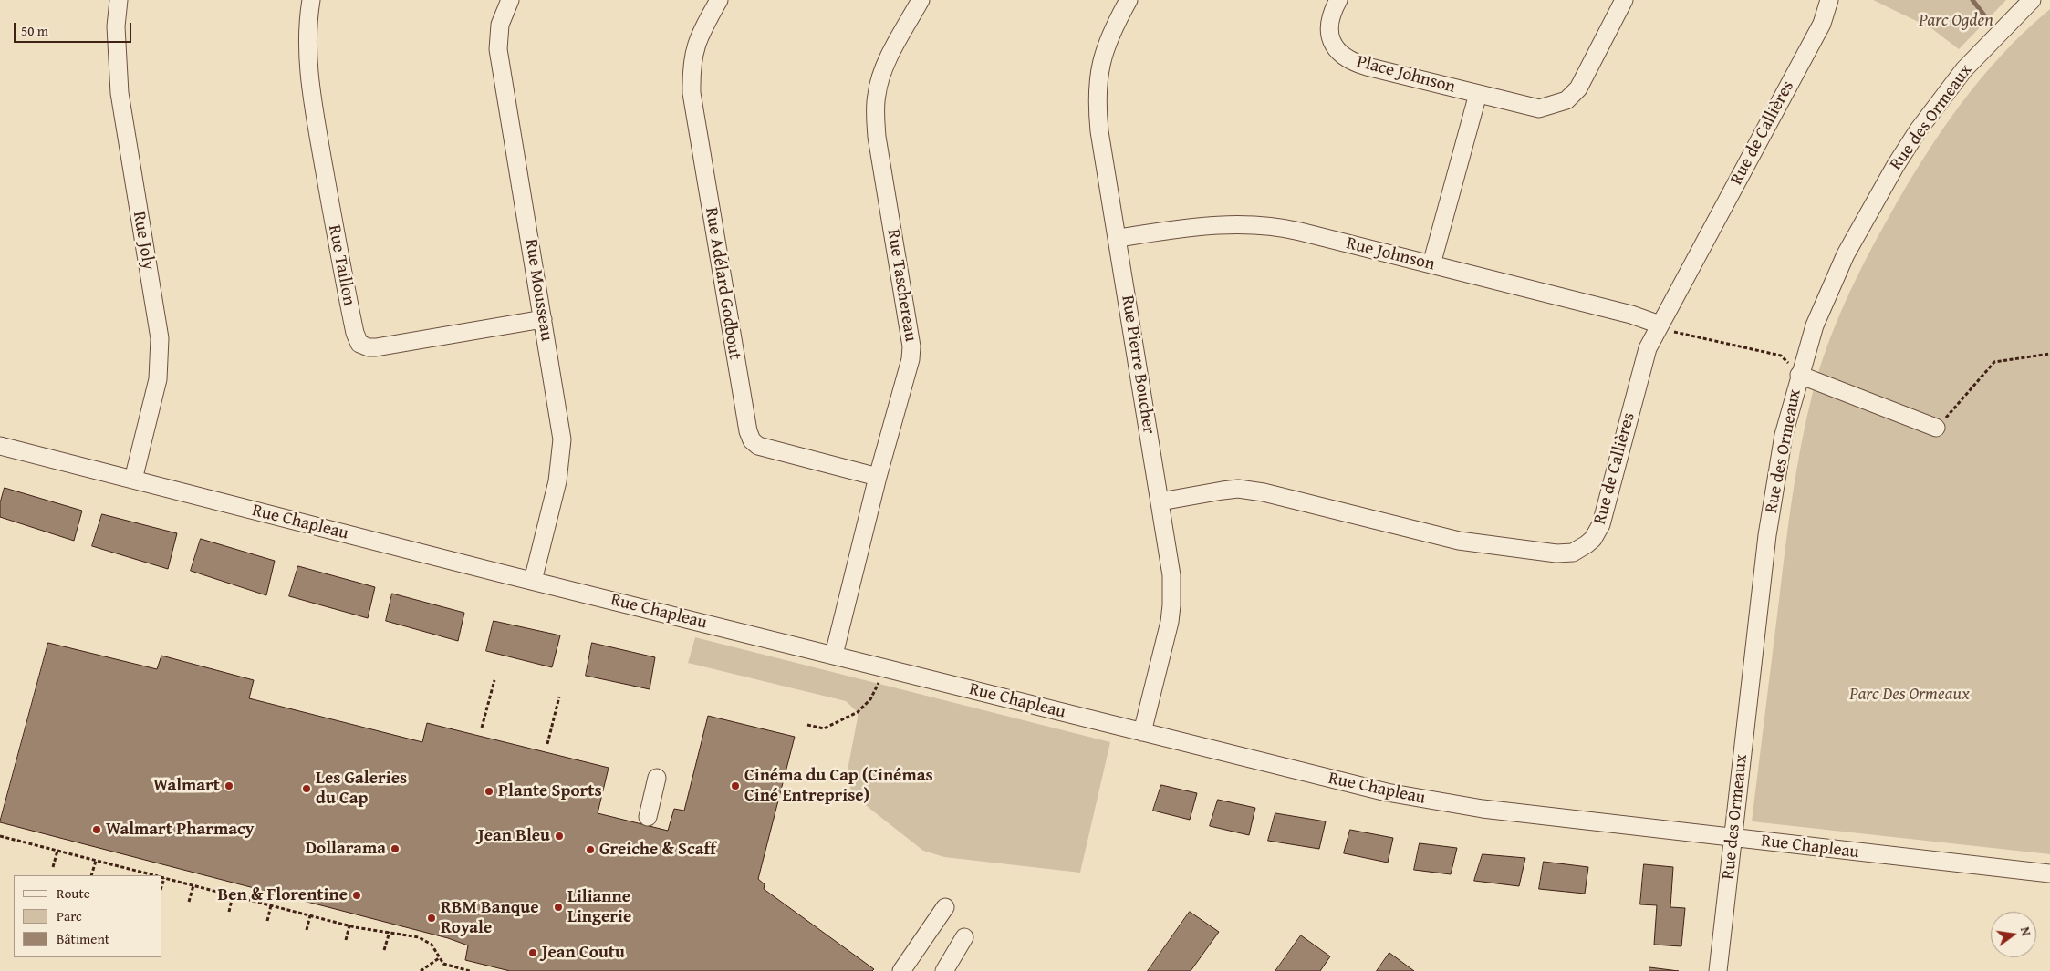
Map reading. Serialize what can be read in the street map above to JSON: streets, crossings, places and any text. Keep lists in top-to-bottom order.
{
  "streets": {
    "street": [
      "Place Johnson",
      "Rue des Ormeaux",
      "Rue de Callières",
      "Rue Joly",
      "Rue Johnson",
      "Rue Taillon",
      "Rue Adélard Godbout",
      "Rue Taschereau",
      "Rue Mousseau",
      "Rue Pierre Boucher",
      "Rue Chapleau"
    ]
  },
  "crossings": [
    ["Place Johnson", "Rue Johnson"],
    ["Rue des Ormeaux", "Rue Chapleau"],
    ["Rue de Callières", "Rue Johnson"],
    ["Rue de Callières", "Rue Pierre Boucher"],
    ["Rue Joly", "Rue Chapleau"],
    ["Rue Johnson", "Rue Pierre Boucher"],
    ["Rue Taillon", "Rue Mousseau"],
    ["Rue Adélard Godbout", "Rue Taschereau"],
    ["Rue Taschereau", "Rue Chapleau"],
    ["Rue Mousseau", "Rue Chapleau"],
    ["Rue Pierre Boucher", "Rue Chapleau"]
  ],
  "parks": ["Parc Ogden", "Parc Des Ormeaux"],
  "places": [
    "Walmart",
    "Cinéma du Cap (Cinémas Ciné Entreprise)",
    "Les Galeries du Cap",
    "Plante Sports",
    "Walmart Pharmacy",
    "Jean Bleu",
    "Dollarama",
    "Greiche & Scaff",
    "Ben & Florentine",
    "Lilianne Lingerie",
    "RBM Banque Royale",
    "Jean Coutu"
  ],
  "legend": ["Route", "Parc", "Bâtiment"],
  "scale_bar": "50 m",
  "north": "right"
}
